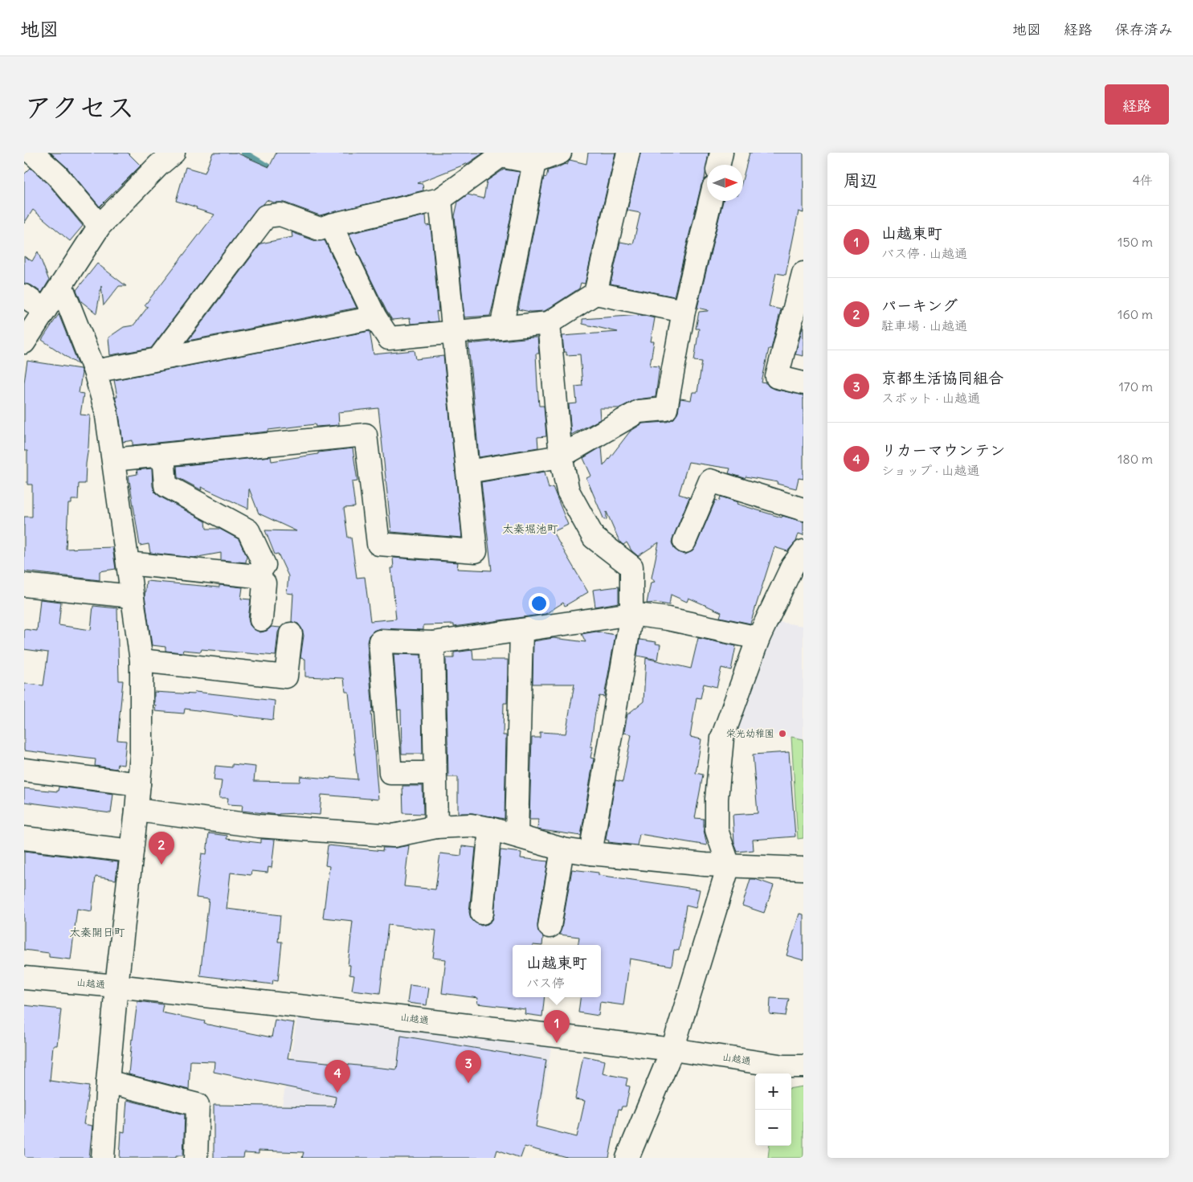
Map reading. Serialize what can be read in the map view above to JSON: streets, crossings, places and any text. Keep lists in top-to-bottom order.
{
  "streets": {
    "street": ["山越通"]
  },
  "districts": ["太秦堀池町", "太秦開日町"],
  "places": ["栄光幼稚園"],
  "north": "right",
  "page": {
    "header": "地図",
    "nav": ["地図", "経路", "保存済み"],
    "title": "アクセス",
    "buttons": "経路",
    "heading": ["周辺", "4件"],
    "list": [
      {
        "mark": "1",
        "name": "山越東町",
        "note": "バス停 · 山越通",
        "value": "150 m"
      },
      {
        "mark": "2",
        "name": "パーキング",
        "note": "駐車場 · 山越通",
        "value": "160 m"
      },
      {
        "mark": "3",
        "name": "京都生活協同組合",
        "note": "スポット · 山越通",
        "value": "170 m"
      },
      {
        "mark": "4",
        "name": "リカーマウンテン",
        "note": "ショップ · 山越通",
        "value": "180 m"
      }
    ],
    "pins": [
      "2",
      "1",
      "3",
      "4"
    ],
    "popup": ["山越東町", "バス停"],
    "map_buttons": ["+", "−"]
  }
}
